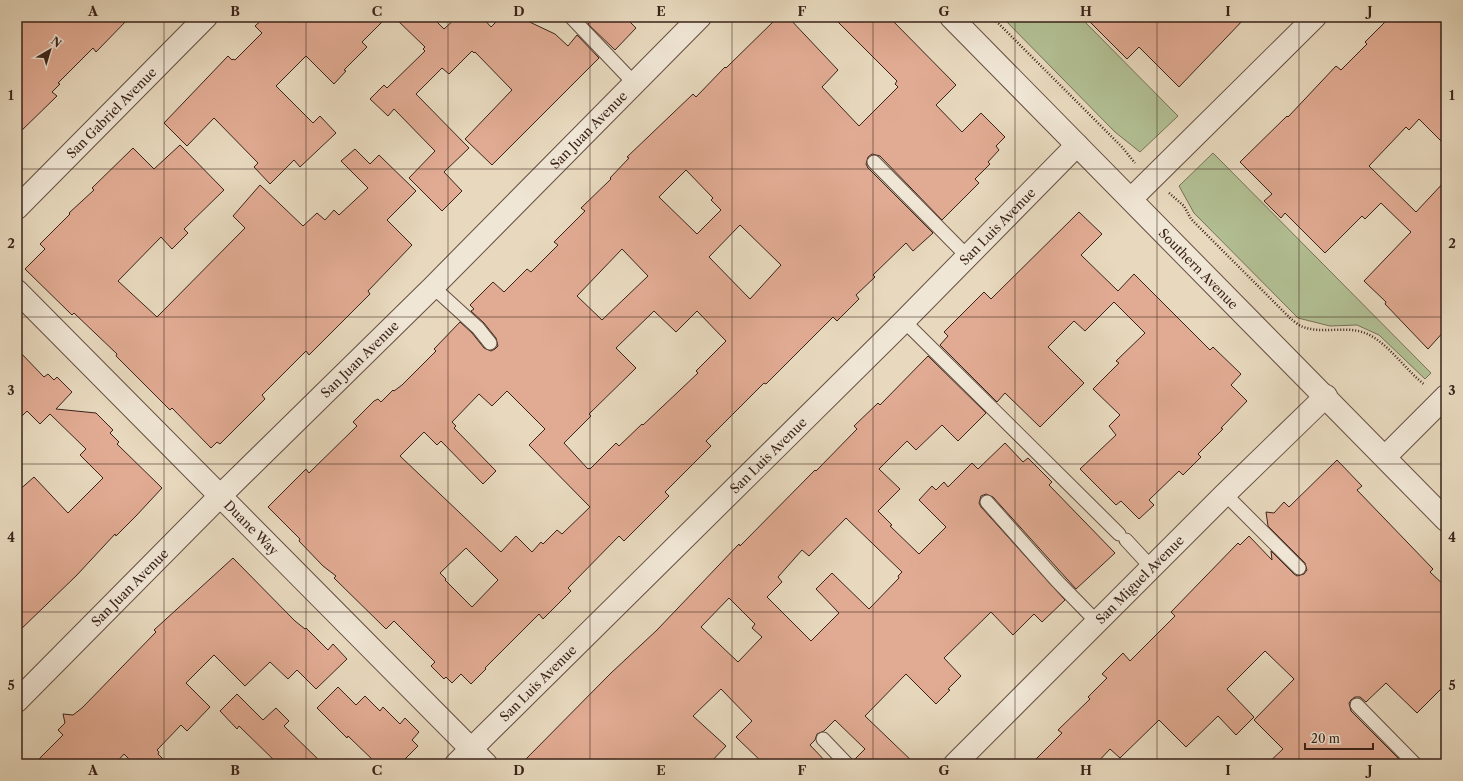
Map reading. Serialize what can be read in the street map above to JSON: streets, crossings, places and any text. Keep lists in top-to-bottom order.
{
  "streets": {
    "street": [
      "San Gabriel Avenue",
      "San Juan Avenue",
      "San Luis Avenue",
      "Southern Avenue",
      "Duane Way",
      "San Miguel Avenue"
    ]
  },
  "crossings": [
    ["San Juan Avenue", "Duane Way"],
    ["San Luis Avenue", "Southern Avenue"],
    ["San Luis Avenue", "Duane Way"],
    ["Southern Avenue", "San Miguel Avenue"]
  ],
  "scale_bar": "20 m",
  "north": "top right",
  "grid": {
    "columns": [
      "A",
      "B",
      "C",
      "D",
      "E",
      "F",
      "G",
      "H",
      "I",
      "J"
    ],
    "rows": [
      "1",
      "2",
      "3",
      "4",
      "5"
    ]
  }
}
